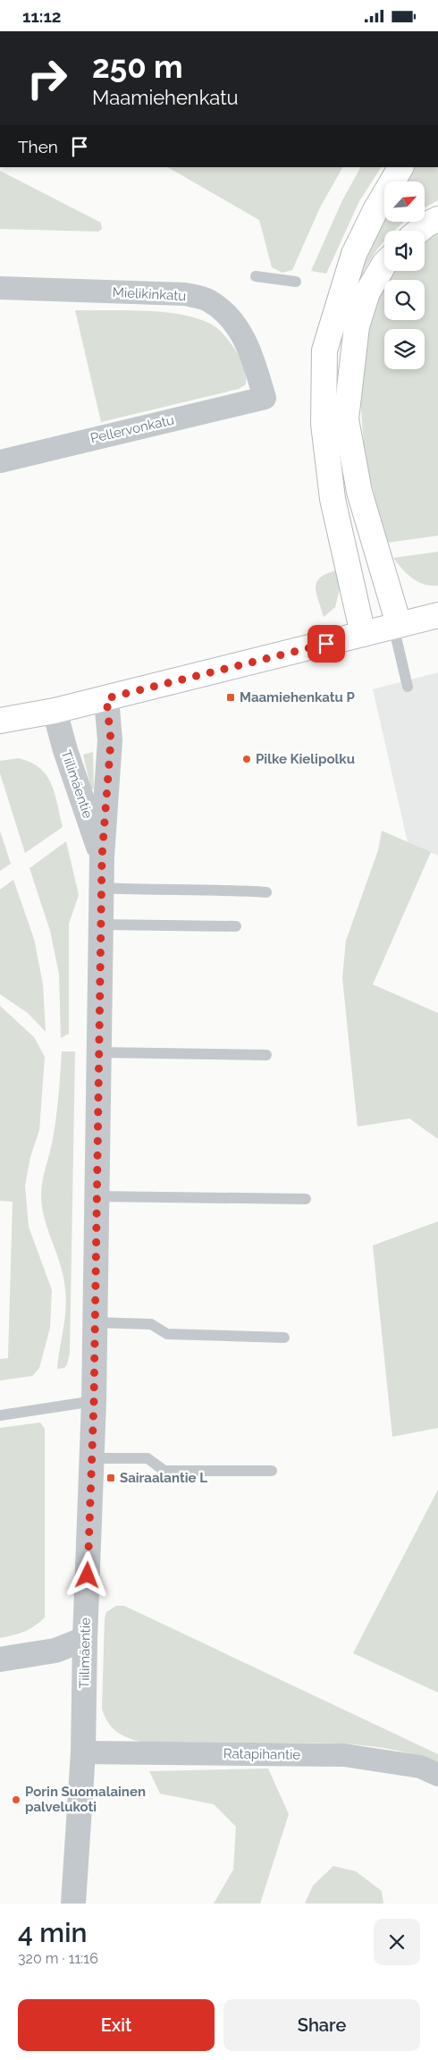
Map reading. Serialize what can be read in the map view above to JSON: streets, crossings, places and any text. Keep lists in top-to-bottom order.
{
  "streets": {
    "street": [
      "Mielikinkatu",
      "Pellervonkatu",
      "Tiilimäentie",
      "Ratapihantie"
    ]
  },
  "crossings": [
    ["Mielikinkatu", "Pellervonkatu"],
    ["Tiilimäentie", "Ratapihantie"]
  ],
  "places": {
    "transit": ["Maamiehenkatu P", "Sairaalantie L"],
    "other": ["Pilke Kielipolku", "Porin Suomalainen palvelukoti"]
  },
  "north": "top right",
  "page": {
    "status": "11:12",
    "turn": ["250 m", "Maamiehenkatu"],
    "then": "Then",
    "heading": ["4 min", "320 m · 11:16"],
    "buttons": ["Exit", "Share"]
  }
}
